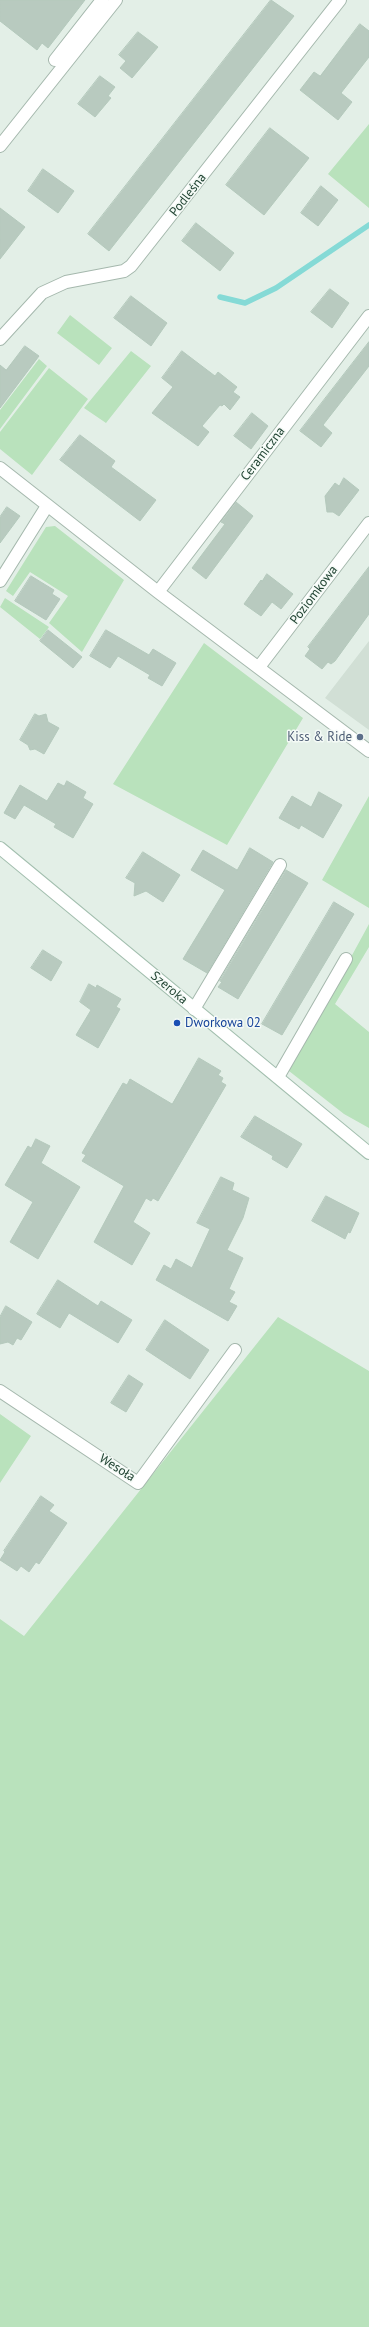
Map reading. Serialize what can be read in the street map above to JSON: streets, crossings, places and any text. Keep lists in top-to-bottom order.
{
  "streets": {
    "street": [
      "Podleśna",
      "Ceramiczna",
      "Poziomkowa",
      "Szeroka",
      "Wesoła"
    ]
  },
  "places": ["Kiss & Ride", "Dworkowa 02"]
}
